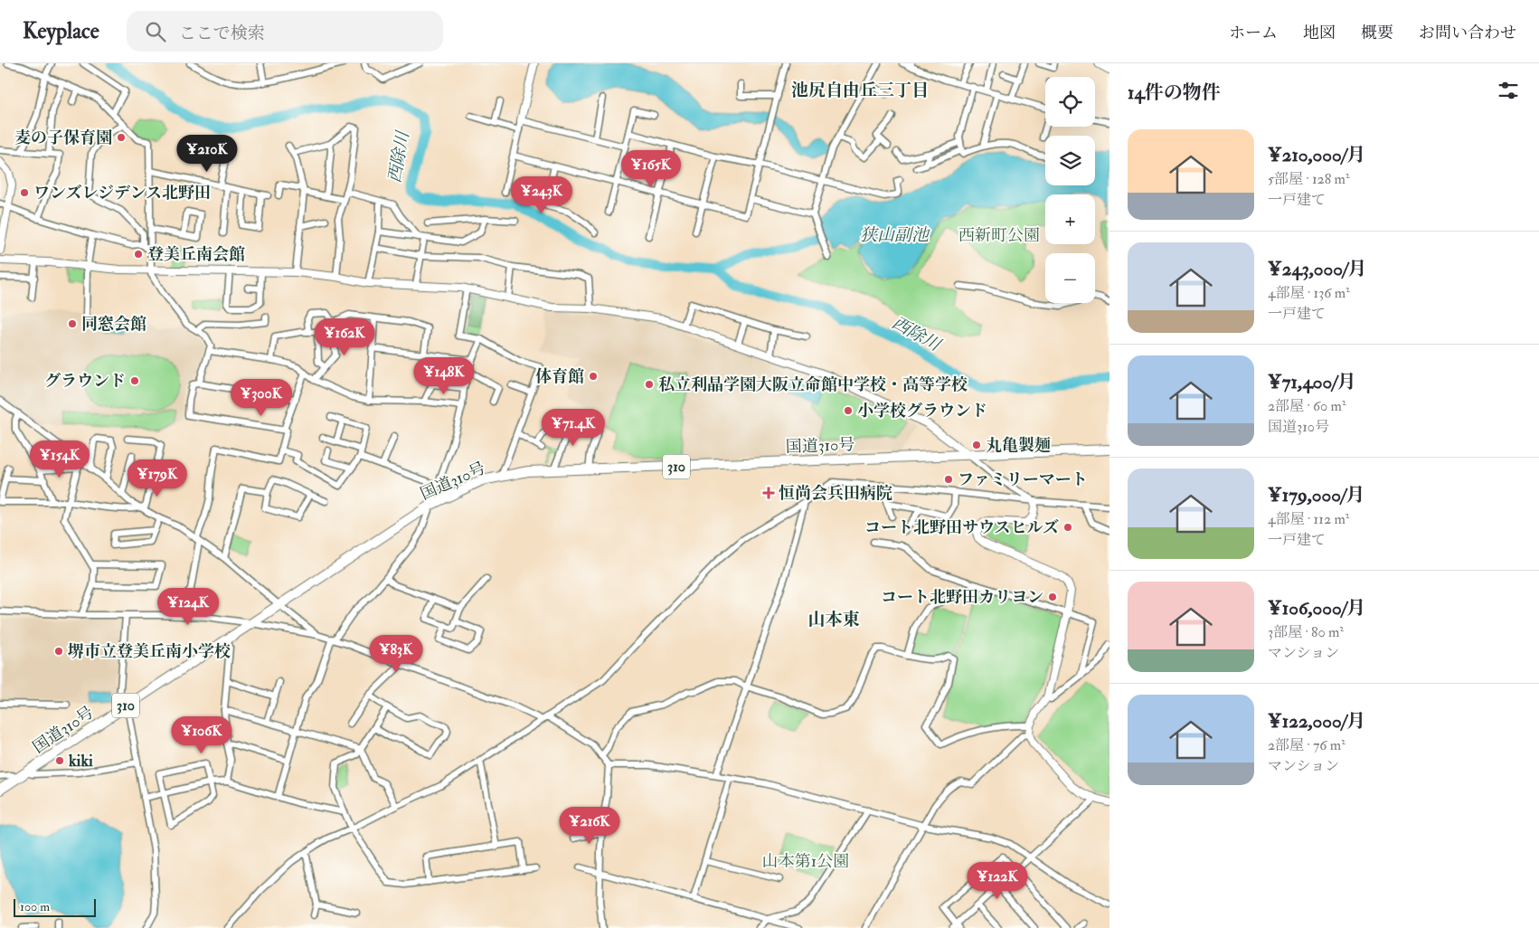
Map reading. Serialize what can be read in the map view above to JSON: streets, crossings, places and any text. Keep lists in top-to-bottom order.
{
  "streets": {
    "main road": ["国道310号", "310"]
  },
  "districts": ["池尻自由丘三丁目", "山本東"],
  "water": ["西除川", "狭山副池"],
  "parks": ["西新町公園", "山本第1公園"],
  "places": {
    "other": [
      "麦の子保育園",
      "ワンズレジデンス北野田",
      "登美丘南会館",
      "同窓会館",
      "体育館",
      "グラウンド",
      "私立利晶学園大阪立命館中学校・高等学校",
      "小学校グラウンド",
      "丸亀製麺",
      "ファミリーマート",
      "コート北野田サウスヒルズ",
      "コート北野田カリヨン",
      "堺市立登美丘南小学校",
      "kiki"
    ],
    "health": ["恒尚会兵田病院"]
  },
  "scale_bar": "100 m",
  "page": {
    "header": "Keyplace",
    "search": "ここで検索",
    "nav": [
      "ホーム",
      "地図",
      "概要",
      "お問い合わせ"
    ],
    "heading": "14件の物件",
    "map_buttons": ["+", "−"],
    "list": [
      {
        "name": "¥210,000/月",
        "note": "5部屋 · 128 m² · 一戸建て"
      },
      {
        "name": "¥243,000/月",
        "note": "4部屋 · 136 m² · 一戸建て"
      },
      {
        "name": "¥71,400/月",
        "note": "2部屋 · 60 m² · 国道310号"
      },
      {
        "name": "¥179,000/月",
        "note": "4部屋 · 112 m² · 一戸建て"
      },
      {
        "name": "¥106,000/月",
        "note": "3部屋 · 80 m² · マンション"
      },
      {
        "name": "¥122,000/月",
        "note": "2部屋 · 76 m² · マンション"
      }
    ],
    "price": [
      "¥210K",
      "¥165K",
      "¥243K",
      "¥162K",
      "¥148K",
      "¥300K",
      "¥71.4K",
      "¥154K",
      "¥179K",
      "¥124K",
      "¥83K",
      "¥106K",
      "¥216K",
      "¥122K"
    ],
    "scale": "100 m"
  }
}
